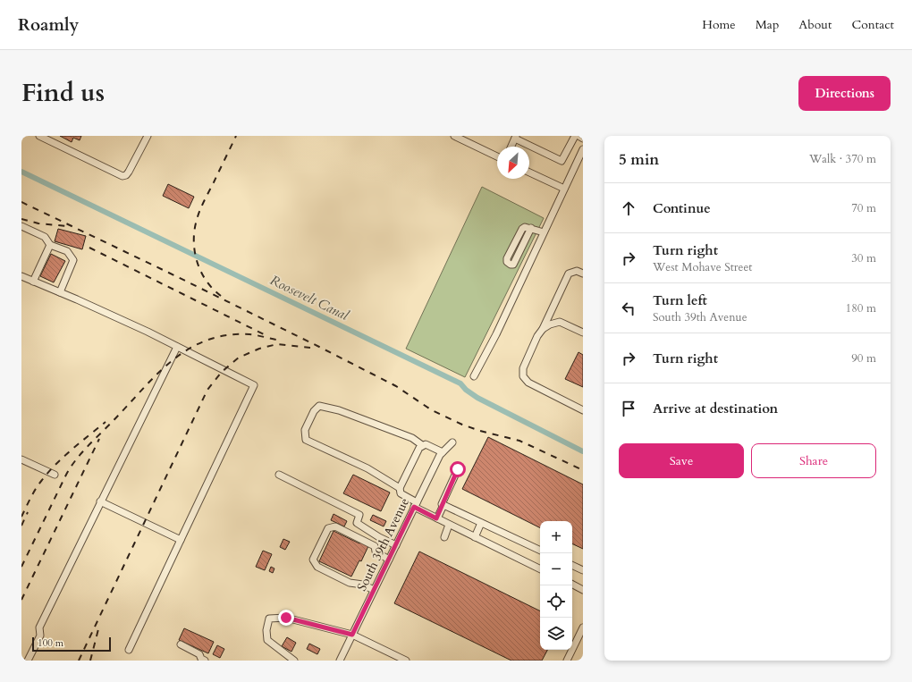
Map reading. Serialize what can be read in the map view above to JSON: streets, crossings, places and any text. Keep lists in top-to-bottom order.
{
  "streets": {
    "street": ["South 39th Avenue"]
  },
  "water": ["Roosevelt Canal"],
  "scale_bar": "100 m",
  "north": "bottom left",
  "page": {
    "header": "Roamly",
    "nav": [
      "Home",
      "Map",
      "About",
      "Contact"
    ],
    "title": "Find us",
    "buttons": [
      "Directions",
      ["Save", "Share"]
    ],
    "heading": ["5 min", "Walk · 370 m"],
    "list": [
      ["Continue", "70 m"],
      ["Turn right", "West Mohave Street", "30 m"],
      ["Turn left", "South 39th Avenue", "180 m"],
      ["Turn right", "90 m"],
      "Arrive at destination"
    ],
    "map_buttons": ["+", "−"],
    "scale": "100 m"
  }
}
